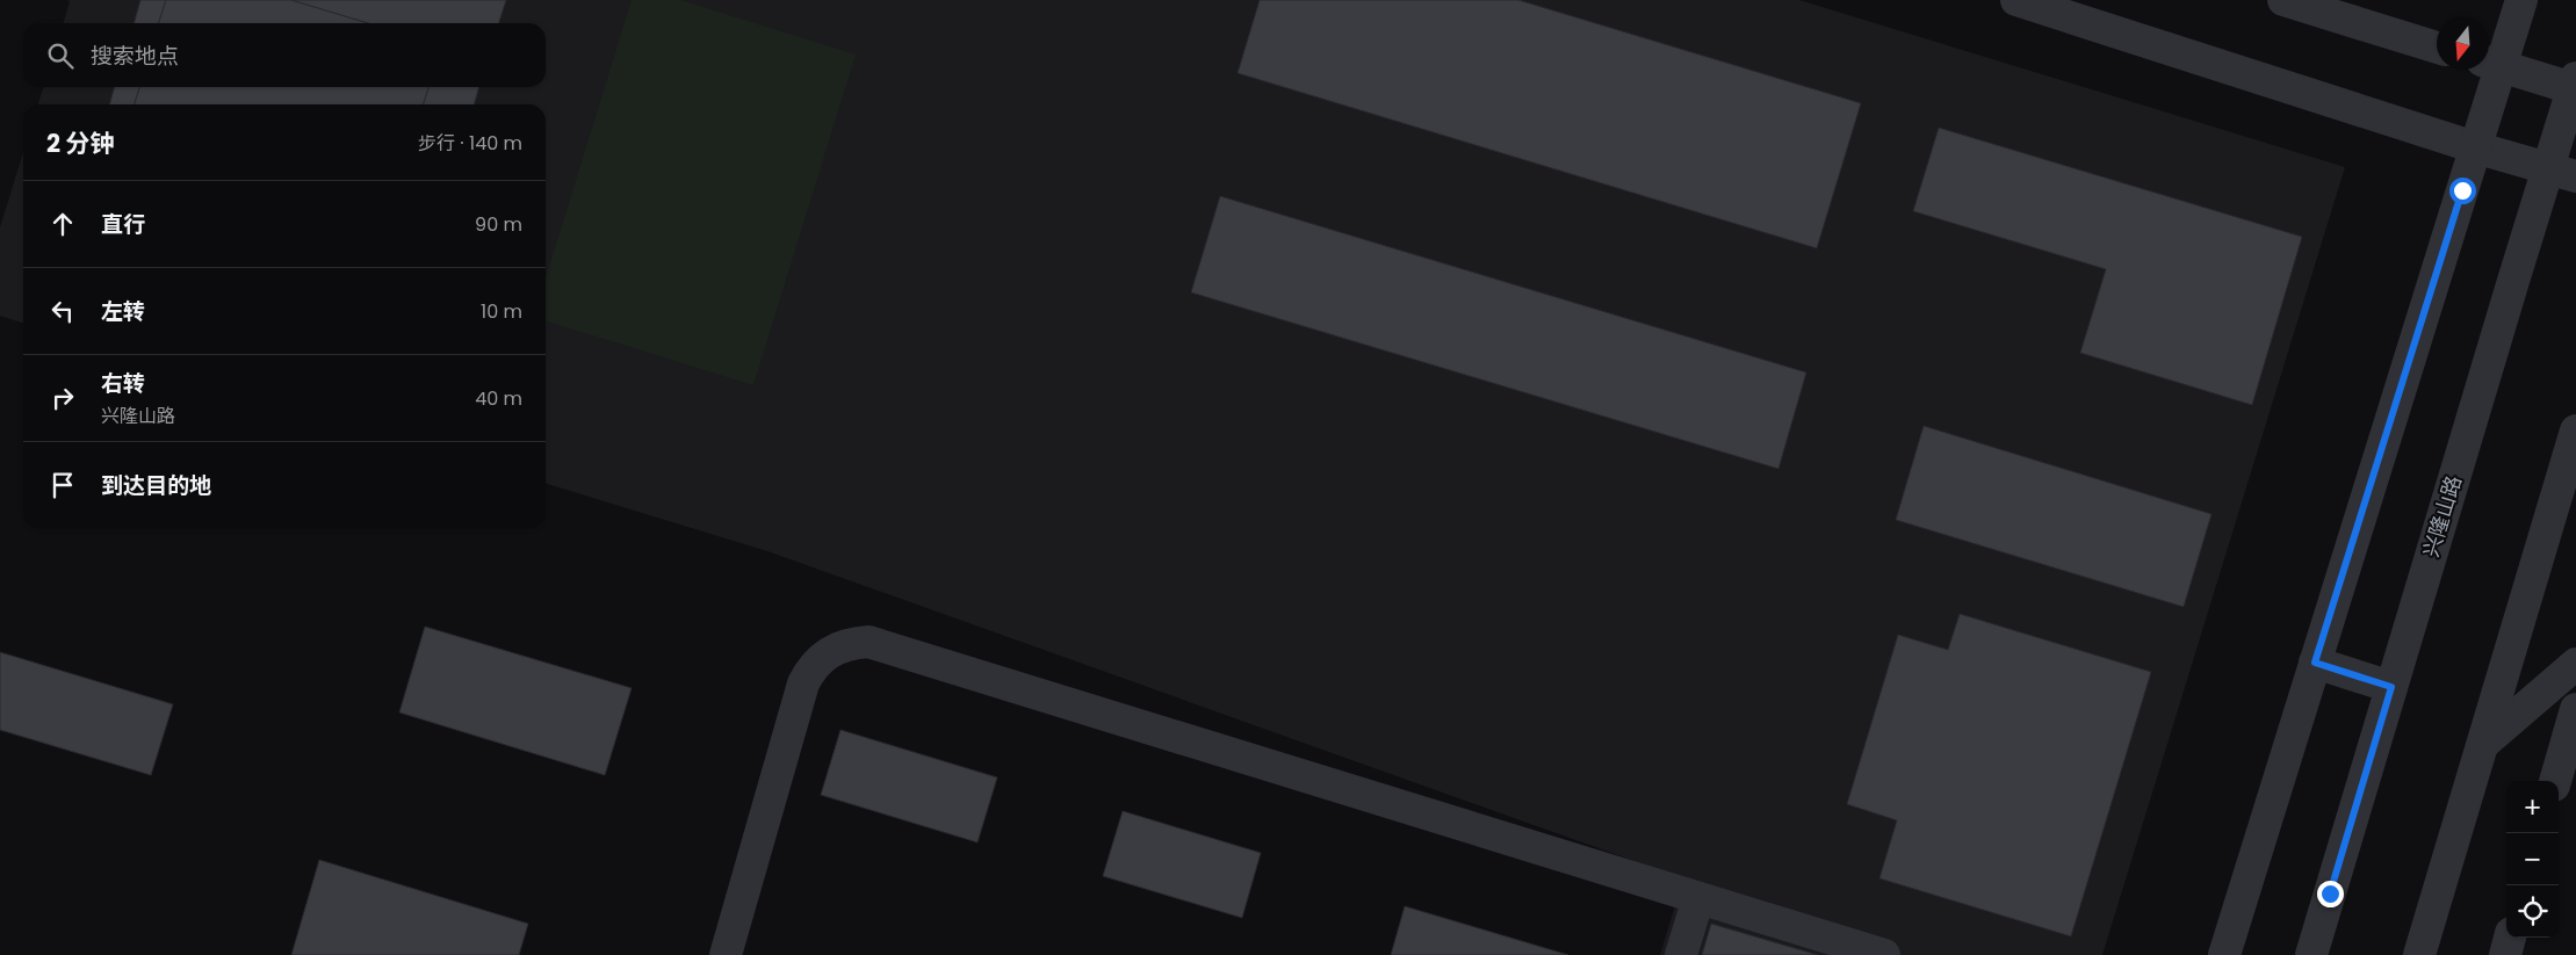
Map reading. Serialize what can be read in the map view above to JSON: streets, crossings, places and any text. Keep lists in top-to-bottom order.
{
  "streets": {
    "street": ["兴隆山路"]
  },
  "north": "bottom",
  "page": {
    "search": "搜索地点",
    "heading": ["2 分钟", "步行 · 140 m"],
    "list": [
      ["直行", "90 m"],
      ["左转", "10 m"],
      ["右转", "兴隆山路", "40 m"],
      "到达目的地"
    ],
    "map_buttons": ["+", "−"]
  }
}
